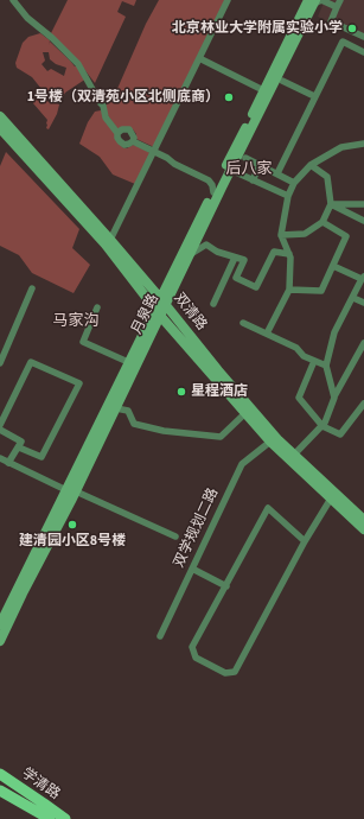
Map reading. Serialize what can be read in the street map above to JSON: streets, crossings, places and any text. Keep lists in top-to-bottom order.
{
  "streets": {
    "main road": ["双清路", "月泉路", "学清路"],
    "street": ["双学规划二路"]
  },
  "crossings": [
    ["双清路", "月泉路"],
    ["双清路", "双学规划二路"]
  ],
  "districts": ["后八家", "马家沟"],
  "places": [
    "北京林业大学附属实验小学",
    "1号楼（双清苑小区北侧底商）",
    "星程酒店",
    "建清园小区8号楼"
  ]
}
